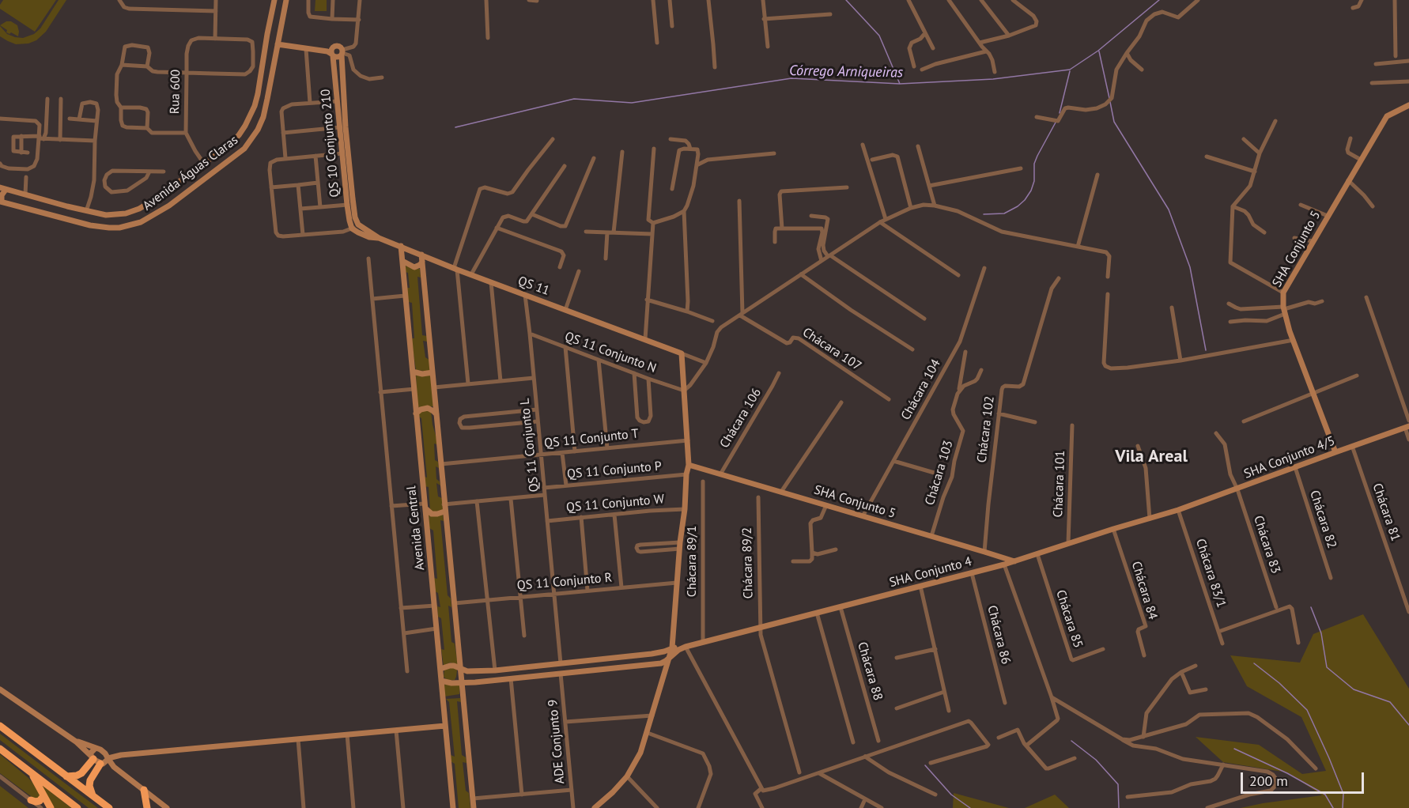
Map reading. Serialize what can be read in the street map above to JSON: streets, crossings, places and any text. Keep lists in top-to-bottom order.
{
  "streets": {
    "street": [
      "Rua 600",
      "QS 10 Conjunto 210",
      "Avenida Águas Claras",
      "SHA Conjunto 5",
      "QS 11",
      "Chácara 107",
      "QS 11 Conjunto N",
      "Chácara 104",
      "Chácara 106",
      "Chácara 102",
      "QS 11 Conjunto T",
      "QS 11 Conjunto L",
      "SHA Conjunto 4/5",
      "QS 11 Conjunto P",
      "Chácara 103",
      "Chácara 101",
      "QS 11 Conjunto W",
      "Chácara 81",
      "Chácara 82",
      "Avenida Central",
      "Chácara 83",
      "Chácara 89/1",
      "Chácara 89/2",
      "SHA Conjunto 4",
      "Chácara 83/1",
      "QS 11 Conjunto R",
      "Chácara 84",
      "Chácara 85",
      "Chácara 86",
      "Chácara 88",
      "ADE Conjunto 9"
    ]
  },
  "crossings": [
    ["Rua 600", "Avenida Águas Claras"],
    ["QS 10 Conjunto 210", "QS 11"],
    ["SHA Conjunto 5", "Chácara 104"],
    ["SHA Conjunto 5", "Chácara 106"],
    ["SHA Conjunto 5", "Chácara 102"],
    ["SHA Conjunto 5", "SHA Conjunto 4/5"],
    ["SHA Conjunto 5", "Chácara 103"],
    ["SHA Conjunto 5", "SHA Conjunto 4"],
    ["QS 11", "QS 11 Conjunto L"],
    ["QS 11", "Avenida Central"],
    ["QS 11 Conjunto N", "QS 11 Conjunto L"],
    ["QS 11 Conjunto T", "QS 11 Conjunto L"],
    ["QS 11 Conjunto L", "QS 11 Conjunto P"],
    ["QS 11 Conjunto L", "QS 11 Conjunto W"],
    ["QS 11 Conjunto L", "QS 11 Conjunto R"],
    ["SHA Conjunto 4/5", "Chácara 81"],
    ["SHA Conjunto 4/5", "Chácara 82"],
    ["SHA Conjunto 4/5", "Chácara 83"],
    ["SHA Conjunto 4/5", "SHA Conjunto 4"],
    ["SHA Conjunto 4/5", "Chácara 83/1"],
    ["Chácara 101", "SHA Conjunto 4"],
    ["Chácara 89/1", "SHA Conjunto 4"],
    ["Chácara 89/2", "SHA Conjunto 4"],
    ["SHA Conjunto 4", "Chácara 83/1"],
    ["SHA Conjunto 4", "Chácara 84"],
    ["SHA Conjunto 4", "Chácara 85"],
    ["SHA Conjunto 4", "Chácara 86"],
    ["SHA Conjunto 4", "Chácara 88"]
  ],
  "districts": ["Vila Areal"],
  "water": ["Córrego Arniqueiras"],
  "scale_bar": "200 m"
}
